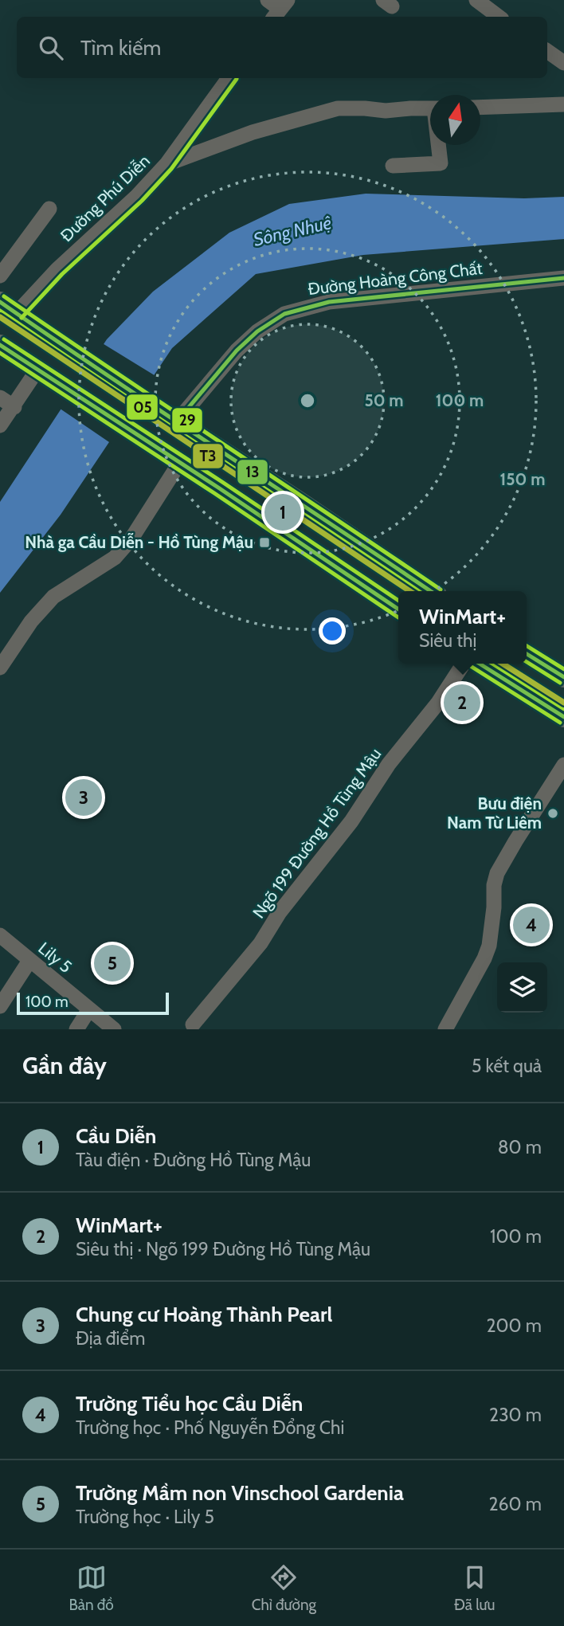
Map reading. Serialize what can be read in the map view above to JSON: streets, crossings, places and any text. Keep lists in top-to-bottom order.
{
  "streets": {
    "street": [
      "Đường Phú Diễn",
      "Đường Hoàng Công Chất",
      "Ngõ 199 Đường Hồ Tùng Mậu",
      "Lily 5"
    ]
  },
  "water": ["Sông Nhuệ"],
  "places": {
    "transit": ["Nhà ga Cầu Diễn - Hồ Tùng Mậu"],
    "other": ["Bưu điện Nam Từ Liêm"]
  },
  "lines": [
    "transit line 05",
    "transit line 13",
    "transit line 29",
    "transit line T3"
  ],
  "scale_bar": "100 m",
  "north": "top",
  "page": {
    "search": "Tìm kiếm",
    "pins": [
      "1",
      "2",
      "3",
      "4",
      "5"
    ],
    "popup": ["WinMart+", "Siêu thị"],
    "scale": "100 m",
    "heading": ["Gần đây", "5 kết quả"],
    "list": [
      {
        "mark": "1",
        "name": "Cầu Diễn",
        "note": "Tàu điện · Đường Hồ Tùng Mậu",
        "value": "80 m"
      },
      {
        "mark": "2",
        "name": "WinMart+",
        "note": "Siêu thị · Ngõ 199 Đường Hồ Tùng Mậu",
        "value": "100 m"
      },
      {
        "mark": "3",
        "name": "Chung cư Hoàng Thành Pearl",
        "note": "Địa điểm",
        "value": "200 m"
      },
      {
        "mark": "4",
        "name": "Trường Tiểu học Cầu Diễn",
        "note": "Trường học · Phố Nguyễn Đổng Chi",
        "value": "230 m"
      },
      {
        "mark": "5",
        "name": "Trường Mầm non Vinschool Gardenia",
        "note": "Trường học · Lily 5",
        "value": "260 m"
      }
    ],
    "nav": ["Bản đồ", "Chỉ đường", "Đã lưu"]
  },
  "rings": ["50 m", "100 m", "150 m"]
}
